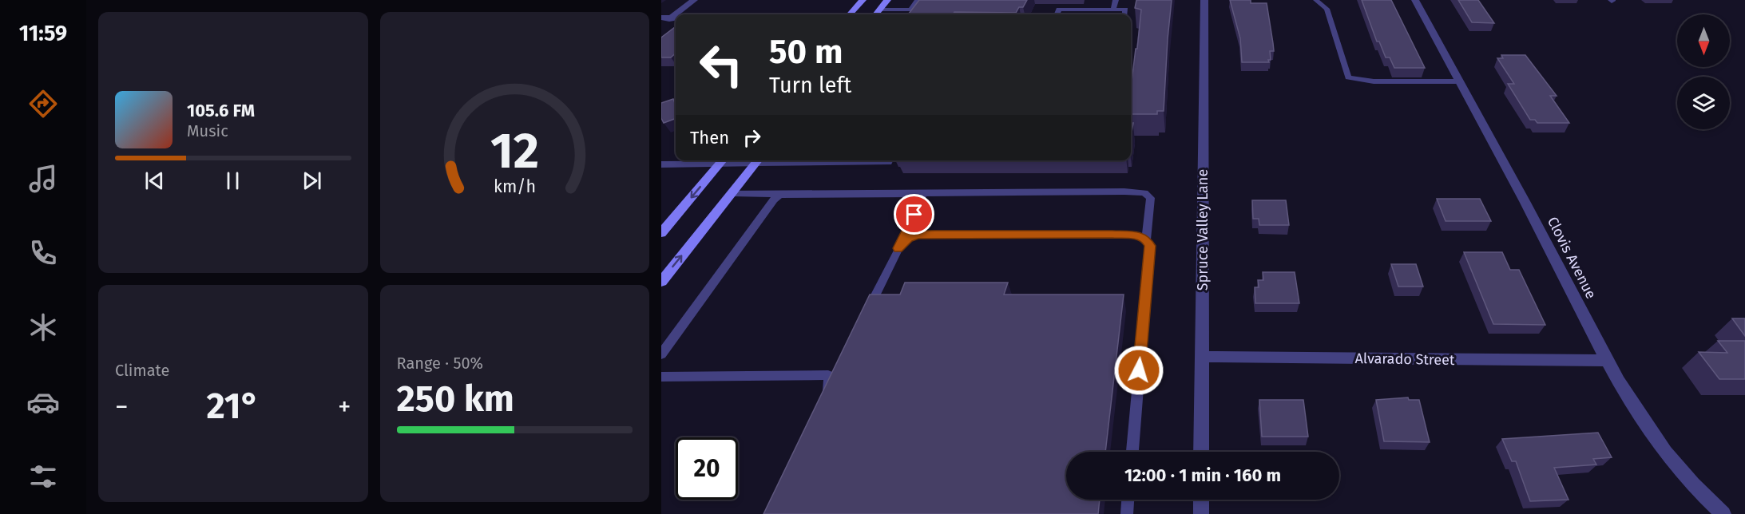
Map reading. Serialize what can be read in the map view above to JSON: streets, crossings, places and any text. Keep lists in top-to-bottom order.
{
  "streets": {
    "street": ["Spruce Valley Lane", "Clovis Avenue", "Alvarado Street"]
  },
  "crossings": [
    ["Spruce Valley Lane", "Alvarado Street"],
    ["Clovis Avenue", "Alvarado Street"]
  ],
  "north": "bottom",
  "page": {
    "tabs": "11:59",
    "turn": ["50 m", "Turn left"],
    "song": ["105.6 FM", "Music"],
    "then": "Then",
    "tile": [
      "Climate",
      ["Range · 50%", "250 km"]
    ],
    "heat": ["−", "21°", "+"],
    "limit": "20",
    "trip": "12:00 · 1 min · 160 m",
    "gauge": ["12", "km/h"]
  }
}
